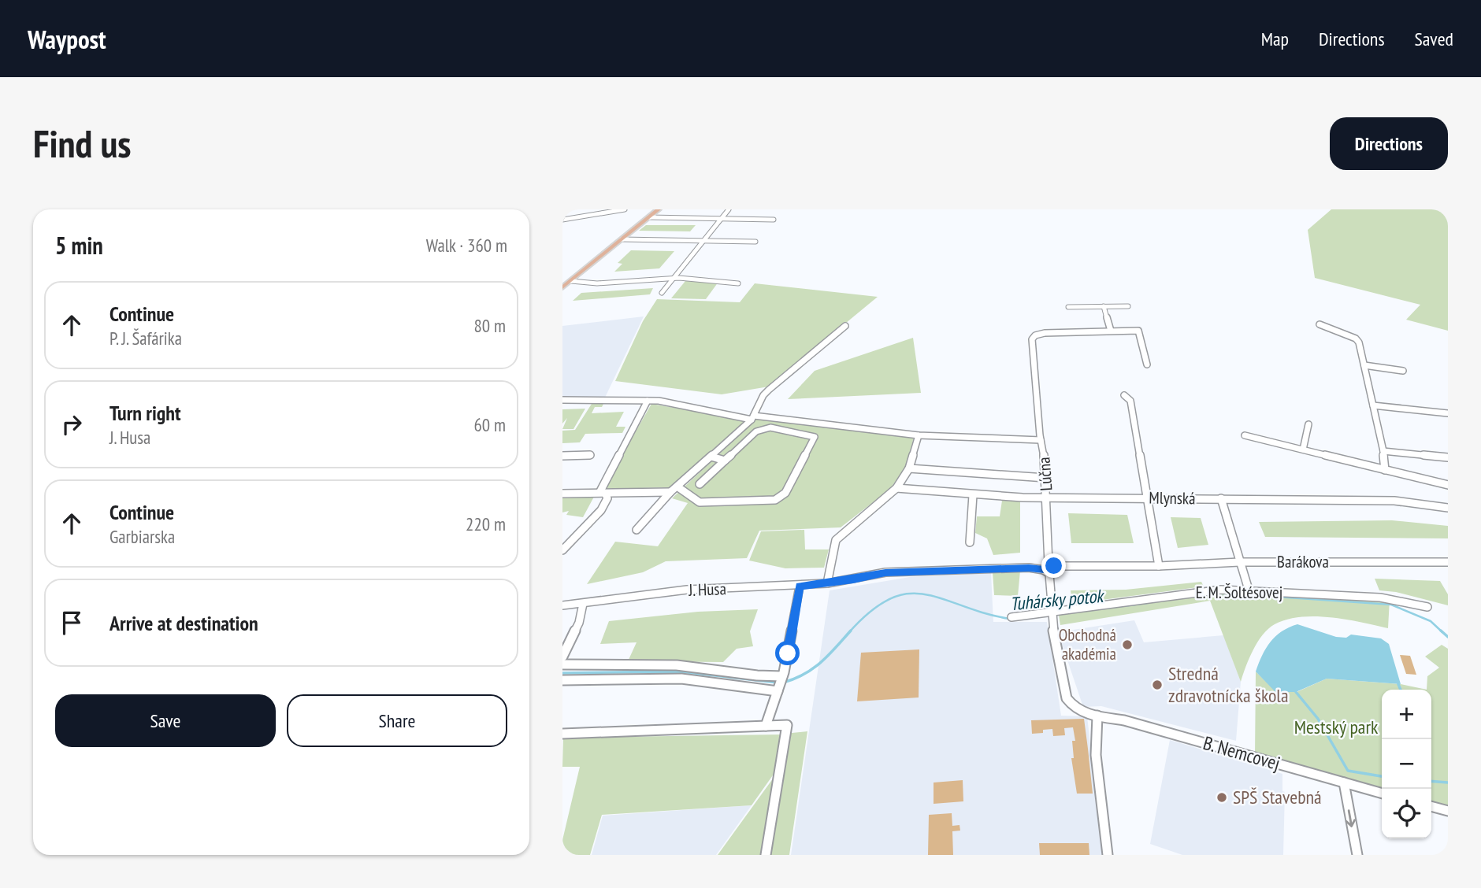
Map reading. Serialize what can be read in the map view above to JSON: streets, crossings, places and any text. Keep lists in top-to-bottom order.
{
  "streets": {
    "street": [
      "Lúčna",
      "Mlynská",
      "Barákova",
      "J. Husa",
      "E. M. Šoltésovej",
      "B. Nemcovej"
    ]
  },
  "crossings": [
    ["Lúčna", "Mlynská"],
    ["Lúčna", "Barákova"],
    ["Lúčna", "J. Husa"],
    ["Lúčna", "E. M. Šoltésovej"],
    ["Lúčna", "B. Nemcovej"],
    ["Barákova", "J. Husa"]
  ],
  "water": ["Tuhársky potok"],
  "parks": ["Mestský park"],
  "places": ["Obchodná akadémia", "Stredná zdravotnícka škola", "SPŠ Stavebná"],
  "page": {
    "header": "Waypost",
    "nav": ["Map", "Directions", "Saved"],
    "buttons": [
      "Directions",
      ["Save", "Share"]
    ],
    "title": "Find us",
    "heading": ["5 min", "Walk · 360 m"],
    "list": [
      ["Continue", "P. J. Šafárika", "80 m"],
      ["Turn right", "J. Husa", "60 m"],
      ["Continue", "Garbiarska", "220 m"],
      "Arrive at destination"
    ],
    "map_buttons": ["+", "−"]
  }
}
